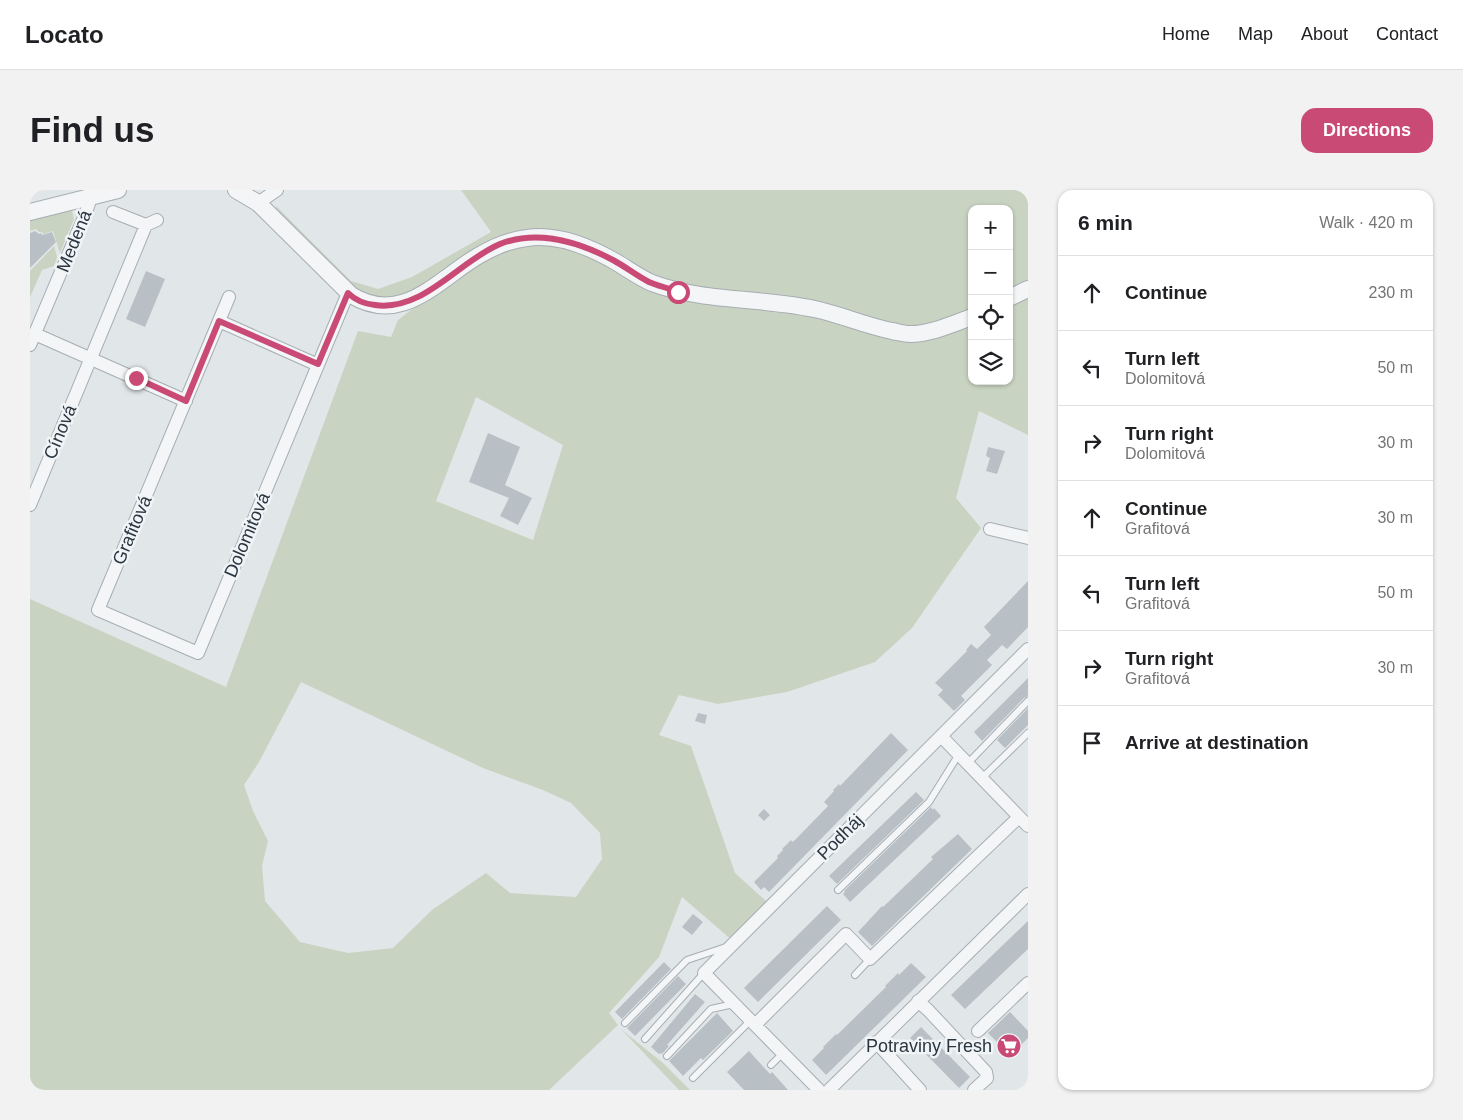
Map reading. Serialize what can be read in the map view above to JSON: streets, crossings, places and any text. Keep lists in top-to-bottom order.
{
  "streets": {
    "street": [
      "Medená",
      "Cínová",
      "Grafitová",
      "Dolomitová",
      "Podháj"
    ]
  },
  "crossings": [
    ["Grafitová", "Dolomitová"]
  ],
  "places": {
    "supermarket": ["Potraviny Fresh"]
  },
  "page": {
    "header": "Locato",
    "nav": [
      "Home",
      "Map",
      "About",
      "Contact"
    ],
    "buttons": "Directions",
    "title": "Find us",
    "heading": ["6 min", "Walk · 420 m"],
    "map_buttons": ["+", "−"],
    "list": [
      ["Continue", "230 m"],
      ["Turn left", "Dolomitová", "50 m"],
      ["Turn right", "Dolomitová", "30 m"],
      ["Continue", "Grafitová", "30 m"],
      ["Turn left", "Grafitová", "50 m"],
      ["Turn right", "Grafitová", "30 m"],
      "Arrive at destination"
    ]
  }
}
